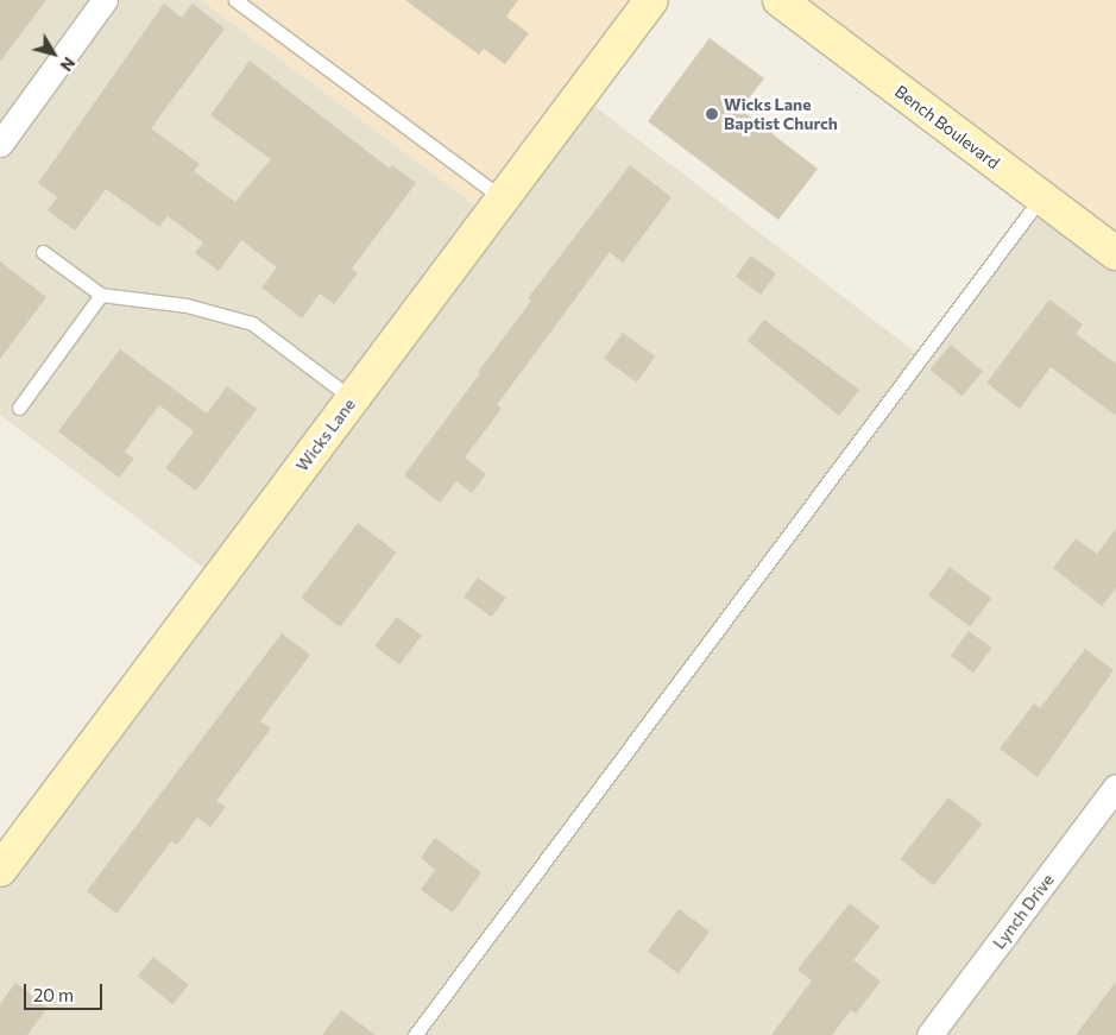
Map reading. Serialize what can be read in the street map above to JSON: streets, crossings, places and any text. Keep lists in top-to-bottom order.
{
  "streets": {
    "street": ["Bench Boulevard", "Wicks Lane", "Lynch Drive"]
  },
  "places": ["Wicks Lane Baptist Church"],
  "scale_bar": "20 m",
  "north": "bottom right"
}
